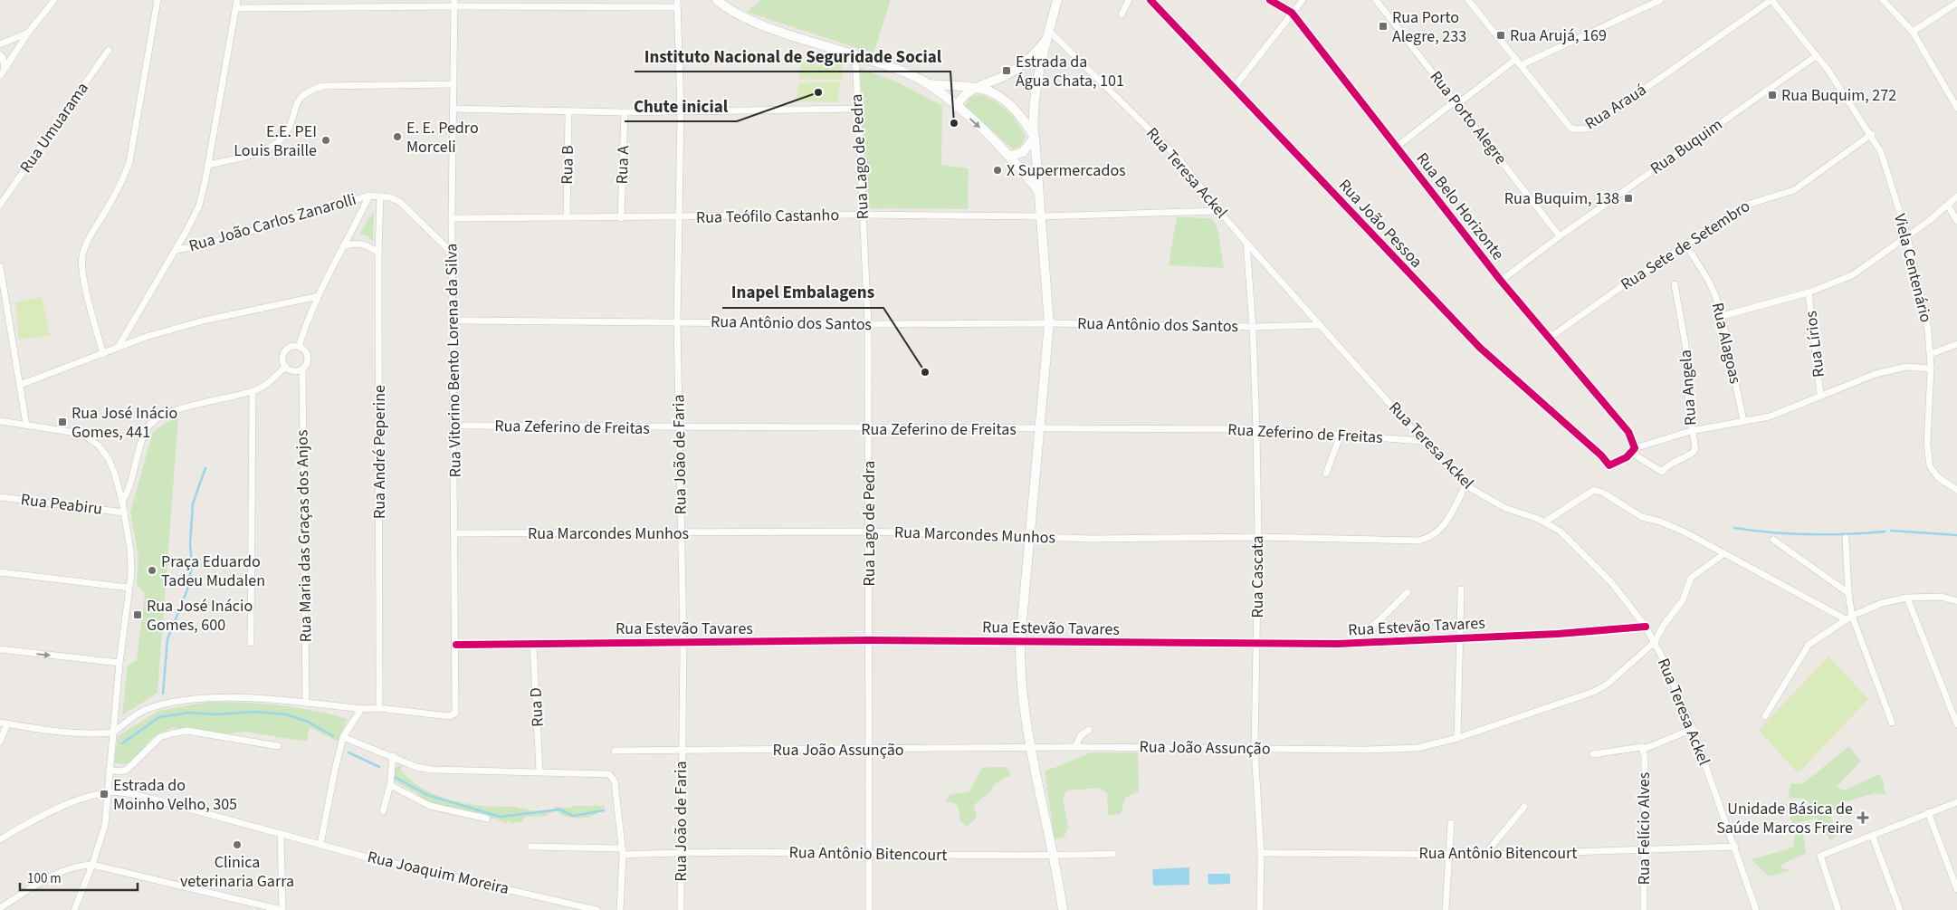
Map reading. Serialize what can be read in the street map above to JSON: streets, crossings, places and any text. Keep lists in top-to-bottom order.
{
  "streets": {
    "street": [
      "Rua Arauá",
      "Rua Porto Alegre",
      "Rua Umuarama",
      "Rua Buquim",
      "Rua Lago de Pedra",
      "Rua B",
      "Rua A",
      "Rua Teresa Ackel",
      "Rua Belo Horizonte",
      "Rua Teófilo Castanho",
      "Rua João Carlos Zanarolli",
      "Rua João Pessoa",
      "Rua Sete de Setembro",
      "Viela Centenário",
      "Rua Antônio dos Santos",
      "Rua Alagoas",
      "Rua Lírios",
      "Rua Vitorino Bento Lorena da Silva",
      "Rua Angela",
      "Rua Zeferino de Freitas",
      "Rua André Peperine",
      "Rua João de Faria",
      "Rua Peabiru",
      "Rua Marcondes Munhos",
      "Rua Maria das Graças dos Anjos",
      "Rua Cascata",
      "Rua Estevão Tavares",
      "Rua D",
      "Rua João Assunção",
      "Rua Felício Alves",
      "Rua Antônio Bitencourt",
      "Rua Joaquim Moreira"
    ]
  },
  "crossings": [
    ["Rua Porto Alegre", "Rua Buquim"],
    ["Rua Buquim", "Rua Belo Horizonte"],
    ["Rua Buquim", "Viela Centenário"],
    ["Rua Lago de Pedra", "Rua Teófilo Castanho"],
    ["Rua Lago de Pedra", "Rua Antônio dos Santos"],
    ["Rua Lago de Pedra", "Rua Zeferino de Freitas"],
    ["Rua Lago de Pedra", "Rua Marcondes Munhos"],
    ["Rua Lago de Pedra", "Rua Estevão Tavares"],
    ["Rua Lago de Pedra", "Rua João Assunção"],
    ["Rua Lago de Pedra", "Rua Antônio Bitencourt"],
    ["Rua B", "Rua Teófilo Castanho"],
    ["Rua A", "Rua Teófilo Castanho"],
    ["Rua Teresa Ackel", "Rua Teófilo Castanho"],
    ["Rua Teresa Ackel", "Rua Antônio dos Santos"],
    ["Rua Teresa Ackel", "Rua Zeferino de Freitas"],
    ["Rua Teresa Ackel", "Rua Marcondes Munhos"],
    ["Rua Teresa Ackel", "Rua Cascata"],
    ["Rua Teresa Ackel", "Rua Estevão Tavares"],
    ["Rua Teresa Ackel", "Rua João Assunção"],
    ["Rua Teresa Ackel", "Rua Felício Alves"],
    ["Rua Teresa Ackel", "Rua Antônio Bitencourt"],
    ["Rua Belo Horizonte", "Rua João Pessoa"],
    ["Rua Belo Horizonte", "Rua Sete de Setembro"],
    ["Rua Belo Horizonte", "Rua Angela"],
    ["Rua Teófilo Castanho", "Rua Vitorino Bento Lorena da Silva"],
    ["Rua Teófilo Castanho", "Rua João de Faria"],
    ["Rua João Pessoa", "Rua Angela"],
    ["Rua Sete de Setembro", "Viela Centenário"],
    ["Rua Sete de Setembro", "Rua Alagoas"],
    ["Rua Antônio dos Santos", "Rua Vitorino Bento Lorena da Silva"],
    ["Rua Antônio dos Santos", "Rua João de Faria"],
    ["Rua Antônio dos Santos", "Rua Cascata"],
    ["Rua Vitorino Bento Lorena da Silva", "Rua Zeferino de Freitas"],
    ["Rua Vitorino Bento Lorena da Silva", "Rua André Peperine"],
    ["Rua Vitorino Bento Lorena da Silva", "Rua Marcondes Munhos"],
    ["Rua Vitorino Bento Lorena da Silva", "Rua Estevão Tavares"],
    ["Rua Zeferino de Freitas", "Rua João de Faria"],
    ["Rua Zeferino de Freitas", "Rua Cascata"],
    ["Rua João de Faria", "Rua Marcondes Munhos"],
    ["Rua João de Faria", "Rua Estevão Tavares"],
    ["Rua João de Faria", "Rua João Assunção"],
    ["Rua João de Faria", "Rua Antônio Bitencourt"],
    ["Rua Marcondes Munhos", "Rua Cascata"],
    ["Rua Cascata", "Rua Estevão Tavares"],
    ["Rua Cascata", "Rua João Assunção"],
    ["Rua Cascata", "Rua Antônio Bitencourt"],
    ["Rua Estevão Tavares", "Rua D"],
    ["Rua Felício Alves", "Rua Antônio Bitencourt"]
  ],
  "places": {
    "transit": [
      "Rua Porto Alegre, 233",
      "Rua Arujá, 169",
      "Estrada da Água Chata, 101",
      "Rua Buquim, 272",
      "Rua Buquim, 138",
      "Rua José Inácio Gomes, 441",
      "Rua José Inácio Gomes, 600",
      "Estrada do Moinho Velho, 305"
    ],
    "other": [
      "Chute inicial",
      "Instituto Nacional de Seguridade Social",
      "E. E. Pedro Morceli",
      "E.E. PEI Louis Braille",
      "X Supermercados",
      "Inapel Embalagens",
      "Praça Eduardo Tadeu Mudalen",
      "Clinica veterinaria Garra"
    ],
    "health": ["Unidade Básica de Saúde Marcos Freire"]
  },
  "scale_bar": "100 m"
}
